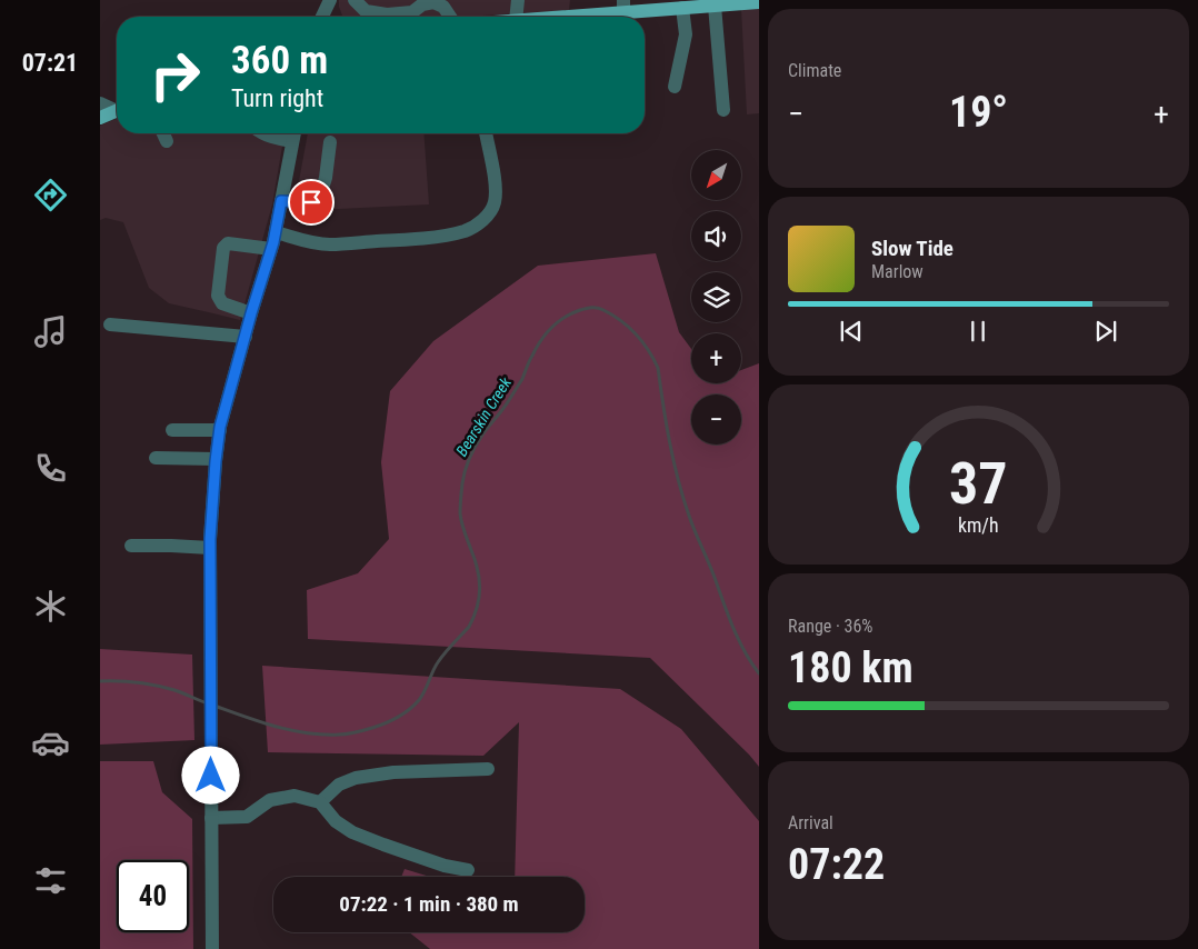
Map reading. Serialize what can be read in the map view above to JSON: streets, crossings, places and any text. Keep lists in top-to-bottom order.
{
  "water": ["Bearskin Creek"],
  "north": "bottom left",
  "page": {
    "tabs": "07:21",
    "tile": [
      "Climate",
      ["Range · 36%", "180 km"],
      ["Arrival", "07:22"]
    ],
    "turn": ["360 m", "Turn right"],
    "heat": ["−", "19°", "+"],
    "map_buttons": ["+", "−"],
    "song": ["Slow Tide", "Marlow"],
    "limit": "40",
    "trip": "07:22 · 1 min · 380 m",
    "gauge": ["37", "km/h"]
  }
}
